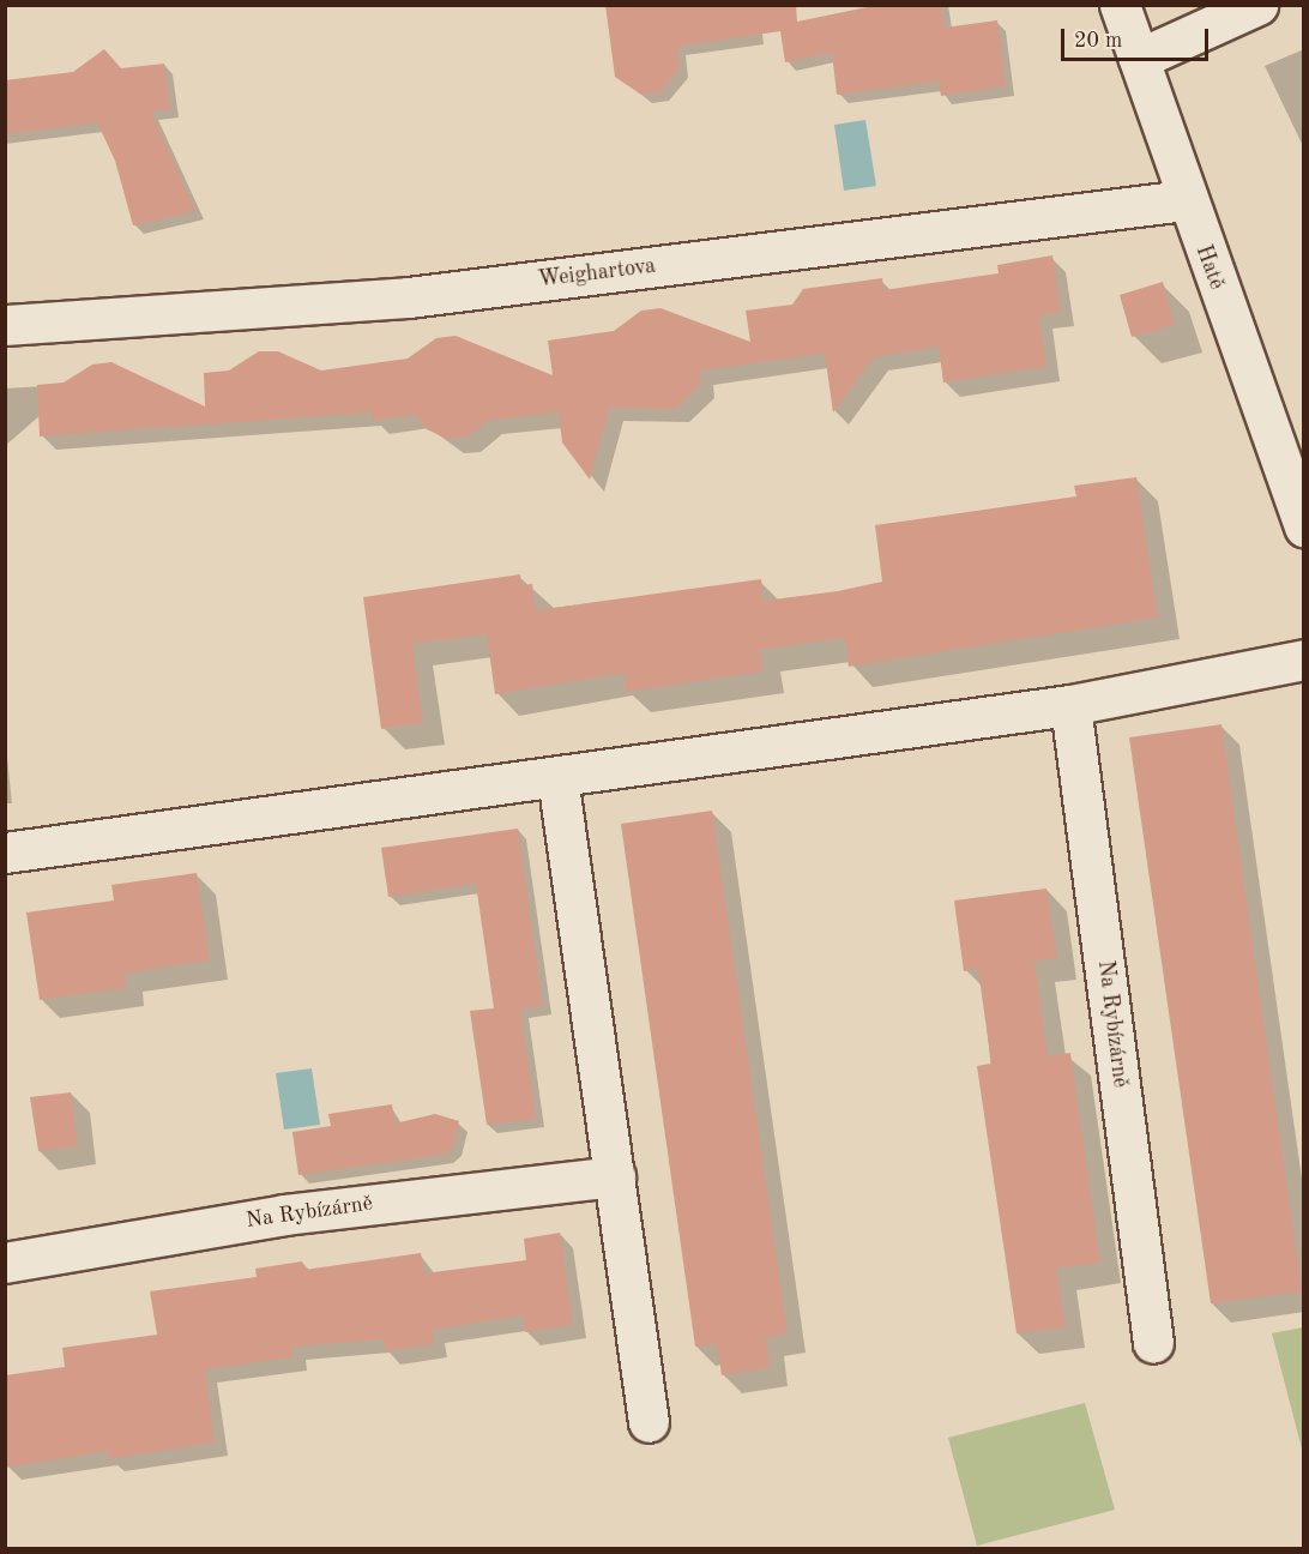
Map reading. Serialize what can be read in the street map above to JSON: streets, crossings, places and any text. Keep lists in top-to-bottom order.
{
  "streets": {
    "street": ["Hatě", "Weighartova", "Na Rybízárně"]
  },
  "crossings": [
    ["Hatě", "Weighartova"]
  ],
  "scale_bar": "20 m"
}
